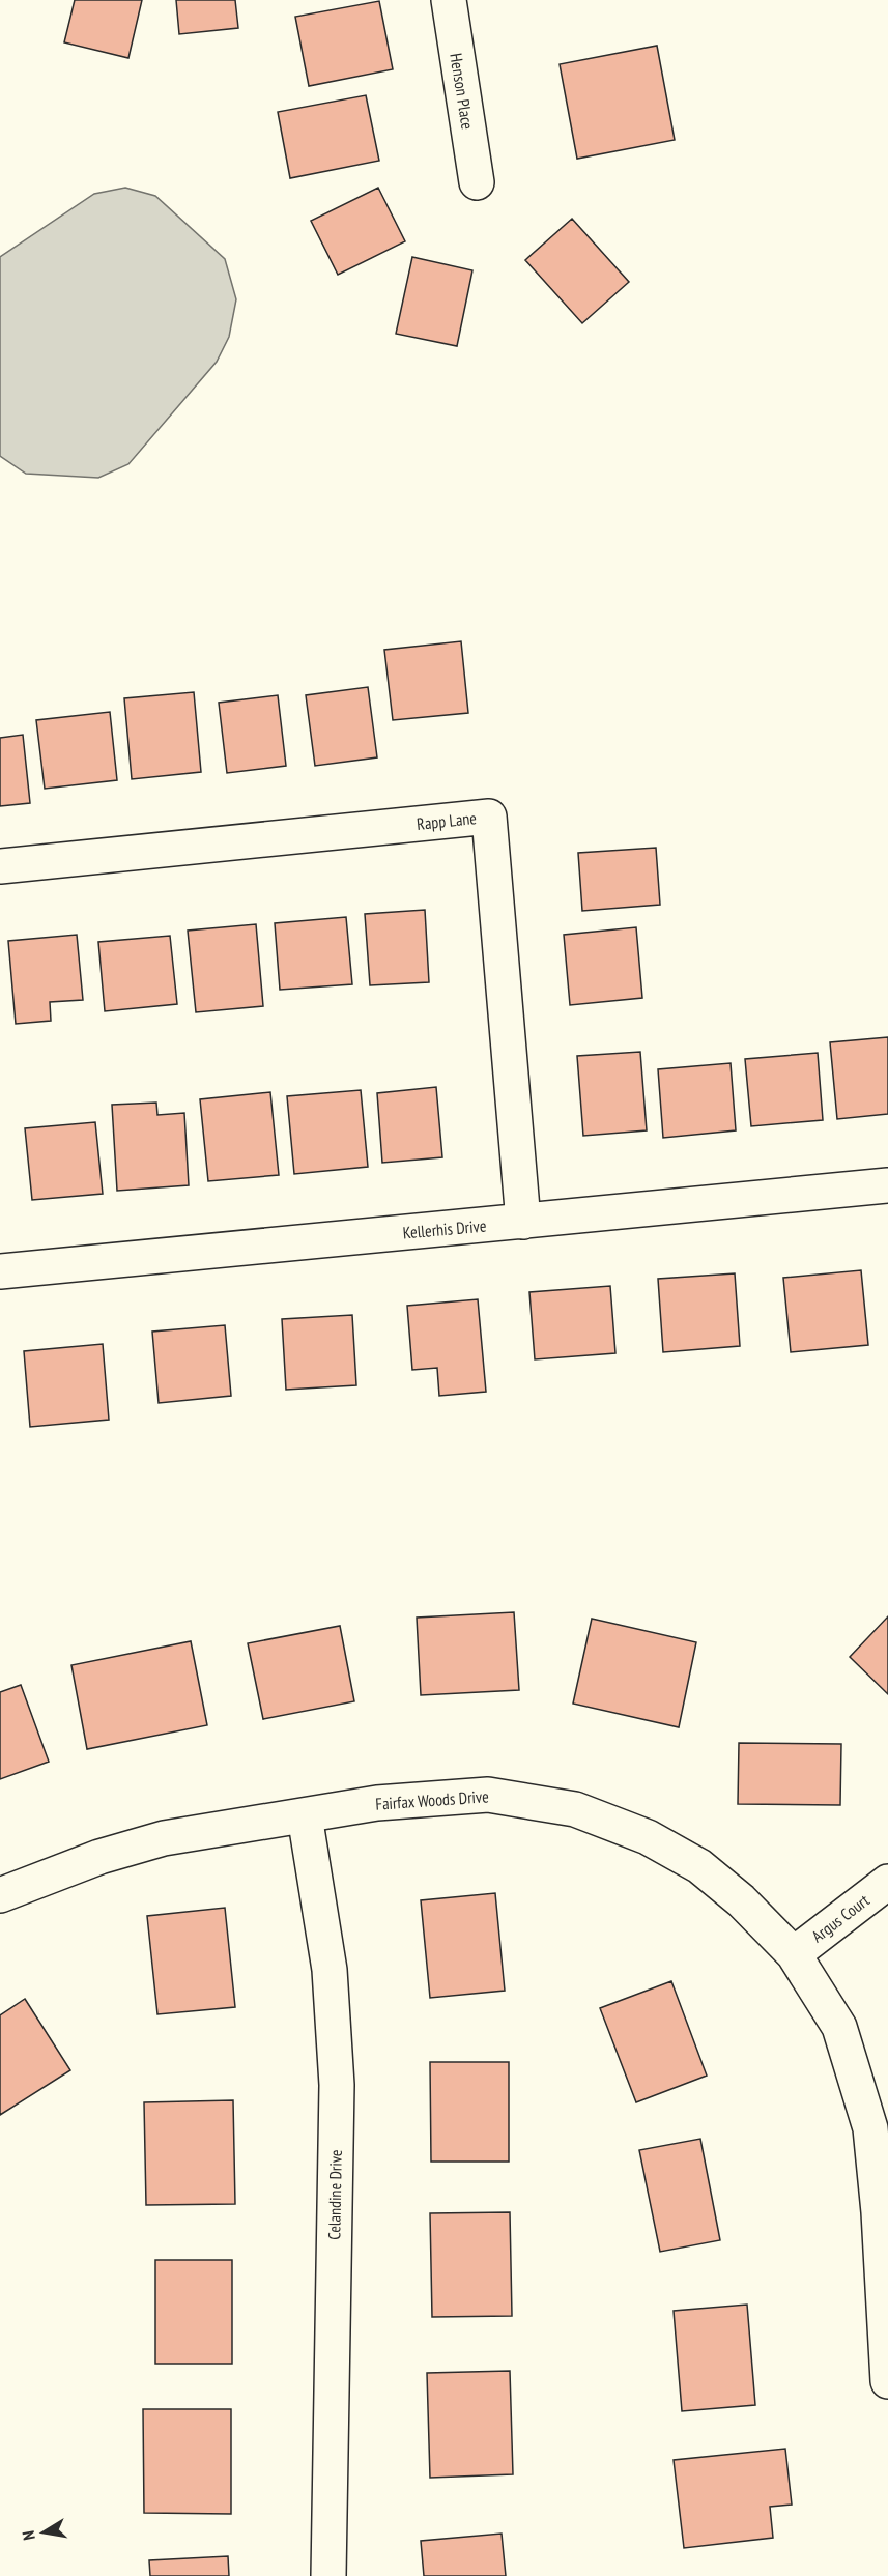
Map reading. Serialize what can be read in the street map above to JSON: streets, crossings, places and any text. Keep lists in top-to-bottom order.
{
  "streets": {
    "street": [
      "Henson Place",
      "Rapp Lane",
      "Kellerhis Drive",
      "Fairfax Woods Drive",
      "Argus Court",
      "Celandine Drive"
    ]
  },
  "crossings": [
    ["Rapp Lane", "Kellerhis Drive"],
    ["Fairfax Woods Drive", "Argus Court"],
    ["Fairfax Woods Drive", "Celandine Drive"]
  ],
  "north": "left"
}
